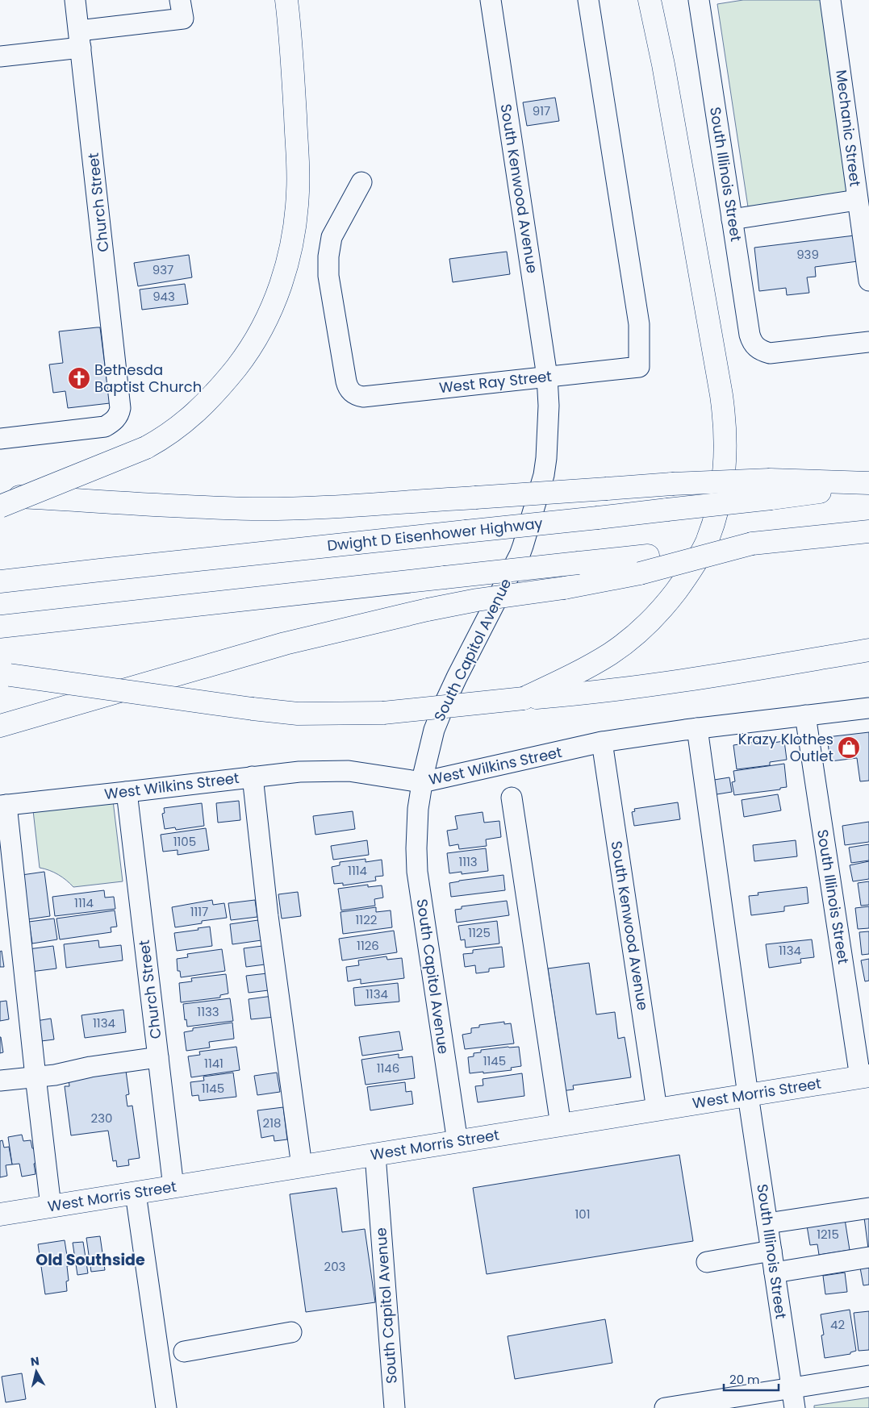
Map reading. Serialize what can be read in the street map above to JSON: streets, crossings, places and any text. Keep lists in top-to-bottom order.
{
  "streets": {
    "main road": ["Dwight D Eisenhower Highway", "West Morris Street"],
    "street": [
      "Mechanic Street",
      "South Illinois Street",
      "South Kenwood Avenue",
      "Church Street",
      "West Ray Street",
      "South Capitol Avenue",
      "West Wilkins Street"
    ]
  },
  "crossings": [
    ["South Illinois Street", "West Wilkins Street"],
    ["South Illinois Street", "West Morris Street"],
    ["South Kenwood Avenue", "West Ray Street"],
    ["South Kenwood Avenue", "South Capitol Avenue"],
    ["South Kenwood Avenue", "West Wilkins Street"],
    ["South Kenwood Avenue", "West Morris Street"],
    ["Church Street", "West Wilkins Street"],
    ["Church Street", "West Morris Street"],
    ["West Ray Street", "South Capitol Avenue"],
    ["South Capitol Avenue", "West Wilkins Street"],
    ["South Capitol Avenue", "West Morris Street"]
  ],
  "districts": ["Old Southside"],
  "places": {
    "church": ["Bethesda Baptist Church"],
    "shop": ["Krazy Klothes Outlet"]
  },
  "house_numbers": [
    "917",
    "939",
    "937",
    "943",
    "1105",
    "1113",
    "1114",
    "1114",
    "1117",
    "1122",
    "1125",
    "1126",
    "1134",
    "1134",
    "1133",
    "1134",
    "1145",
    "1141",
    "1146",
    "1145",
    "230",
    "218",
    "101",
    "1215",
    "203",
    "42"
  ],
  "scale_bar": "20 m",
  "north": "top"
}
